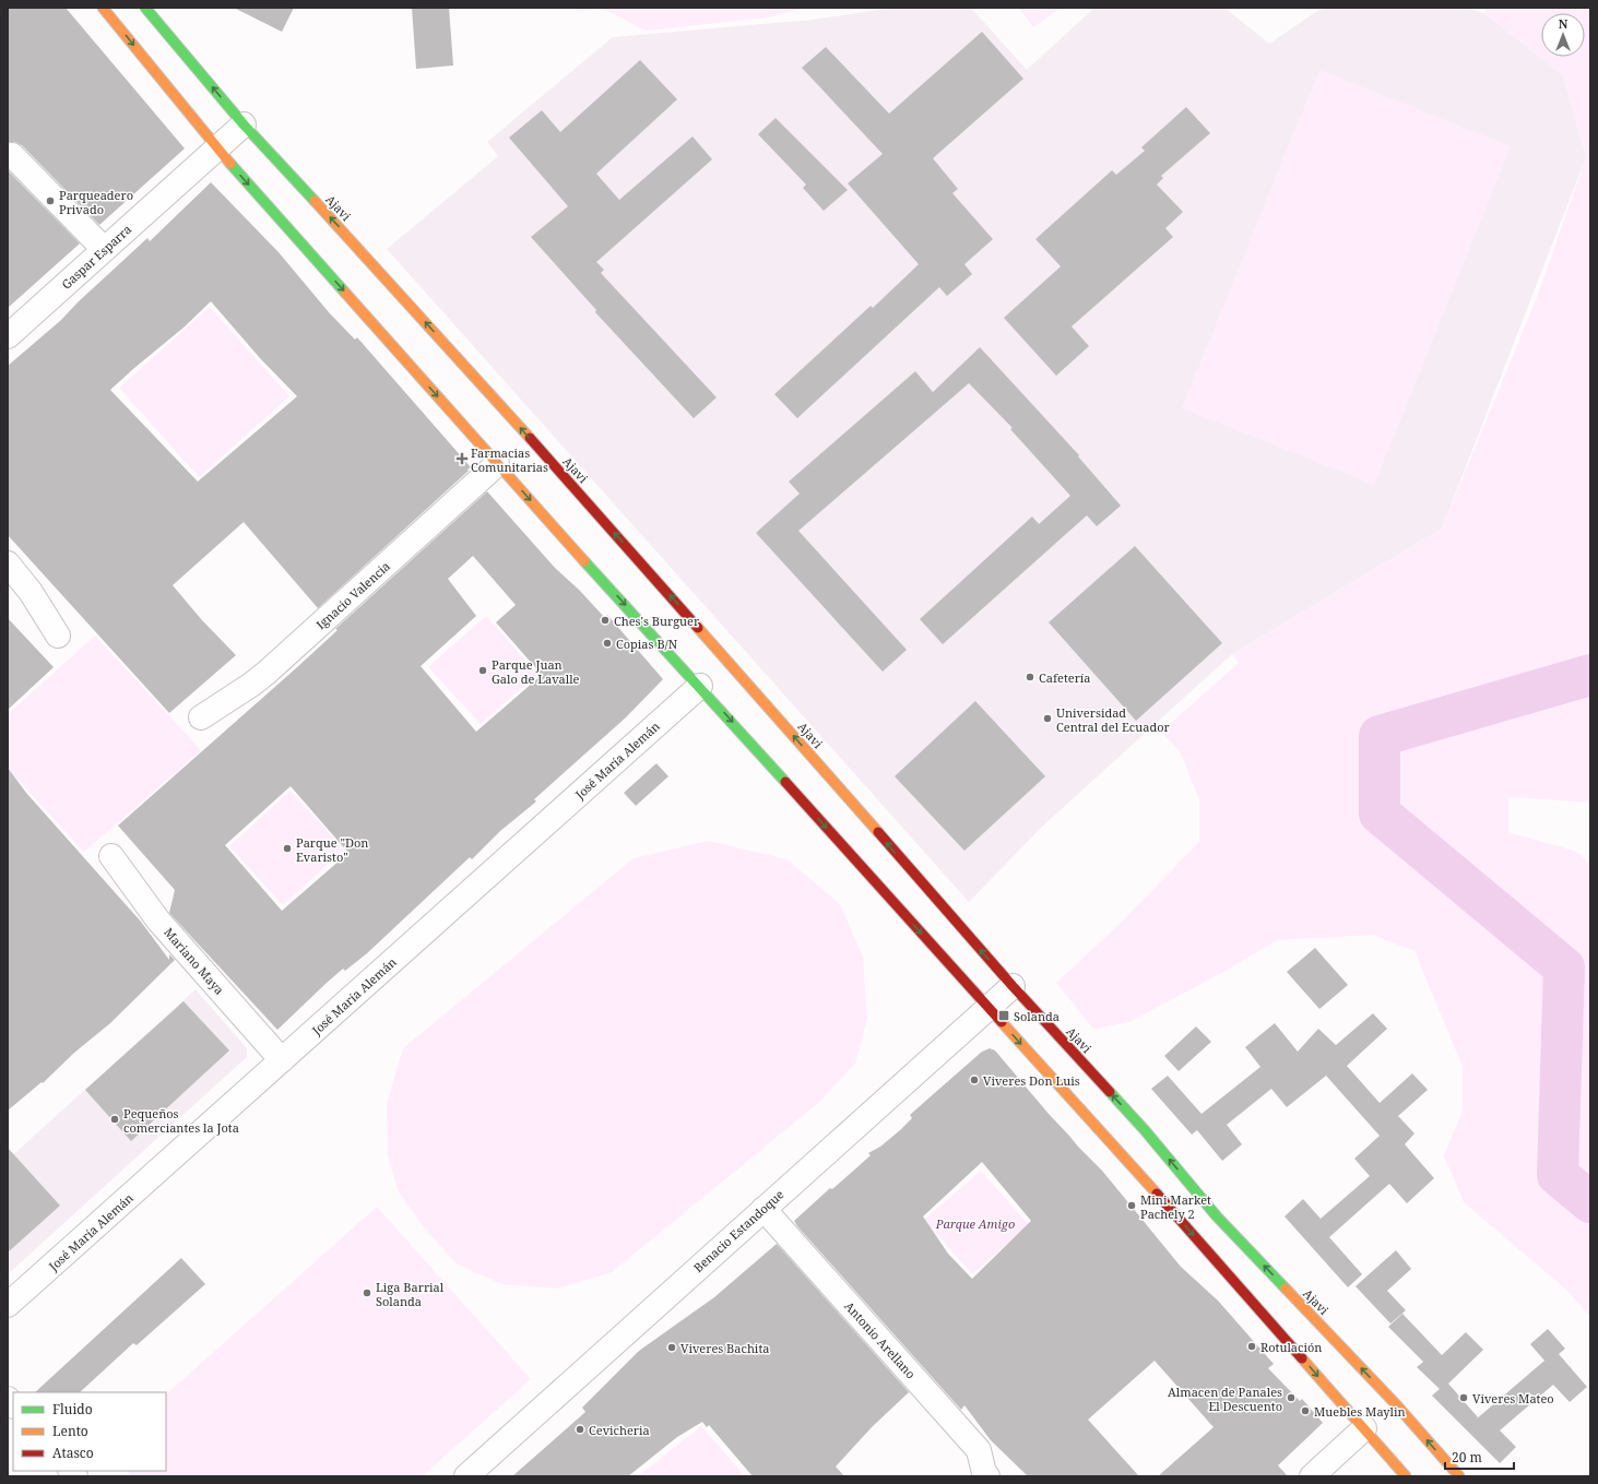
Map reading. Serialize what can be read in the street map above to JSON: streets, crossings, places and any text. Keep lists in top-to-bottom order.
{
  "streets": {
    "street": [
      "Ajavi",
      "Gaspar Esparra",
      "Ignacio Valencia",
      "José María Alemán",
      "Mariano Maya",
      "Benacio Estandoque",
      "Antonio Arellano"
    ]
  },
  "crossings": [
    ["Ajavi", "Gaspar Esparra"],
    ["Ajavi", "Benacio Estandoque"],
    ["José María Alemán", "Mariano Maya"],
    ["Benacio Estandoque", "Antonio Arellano"]
  ],
  "parks": ["Parque Amigo"],
  "places": {
    "other": [
      "Parqueadero Privado",
      "Ches's Burguer",
      "Copias B/N",
      "Parque Juan Galo de Lavalle",
      "Cafetería",
      "Universidad Central del Ecuador",
      "Parque \"Don Evaristo\"",
      "Viveres Don Luis",
      "Pequeños comerciantes la Jota",
      "Mini Market Pachely 2",
      "Liga Barrial Solanda",
      "Rotulación",
      "Viveres Bachita",
      "Almacen de Panales El Descuento",
      "Viveres Mateo",
      "Muebles Maylin",
      "Cevicheria"
    ],
    "health": ["Farmacias Comunitarias"],
    "transit": ["Solanda"]
  },
  "legend": ["Fluido", "Lento", "Atasco"],
  "scale_bar": "20 m",
  "north": "top"
}
